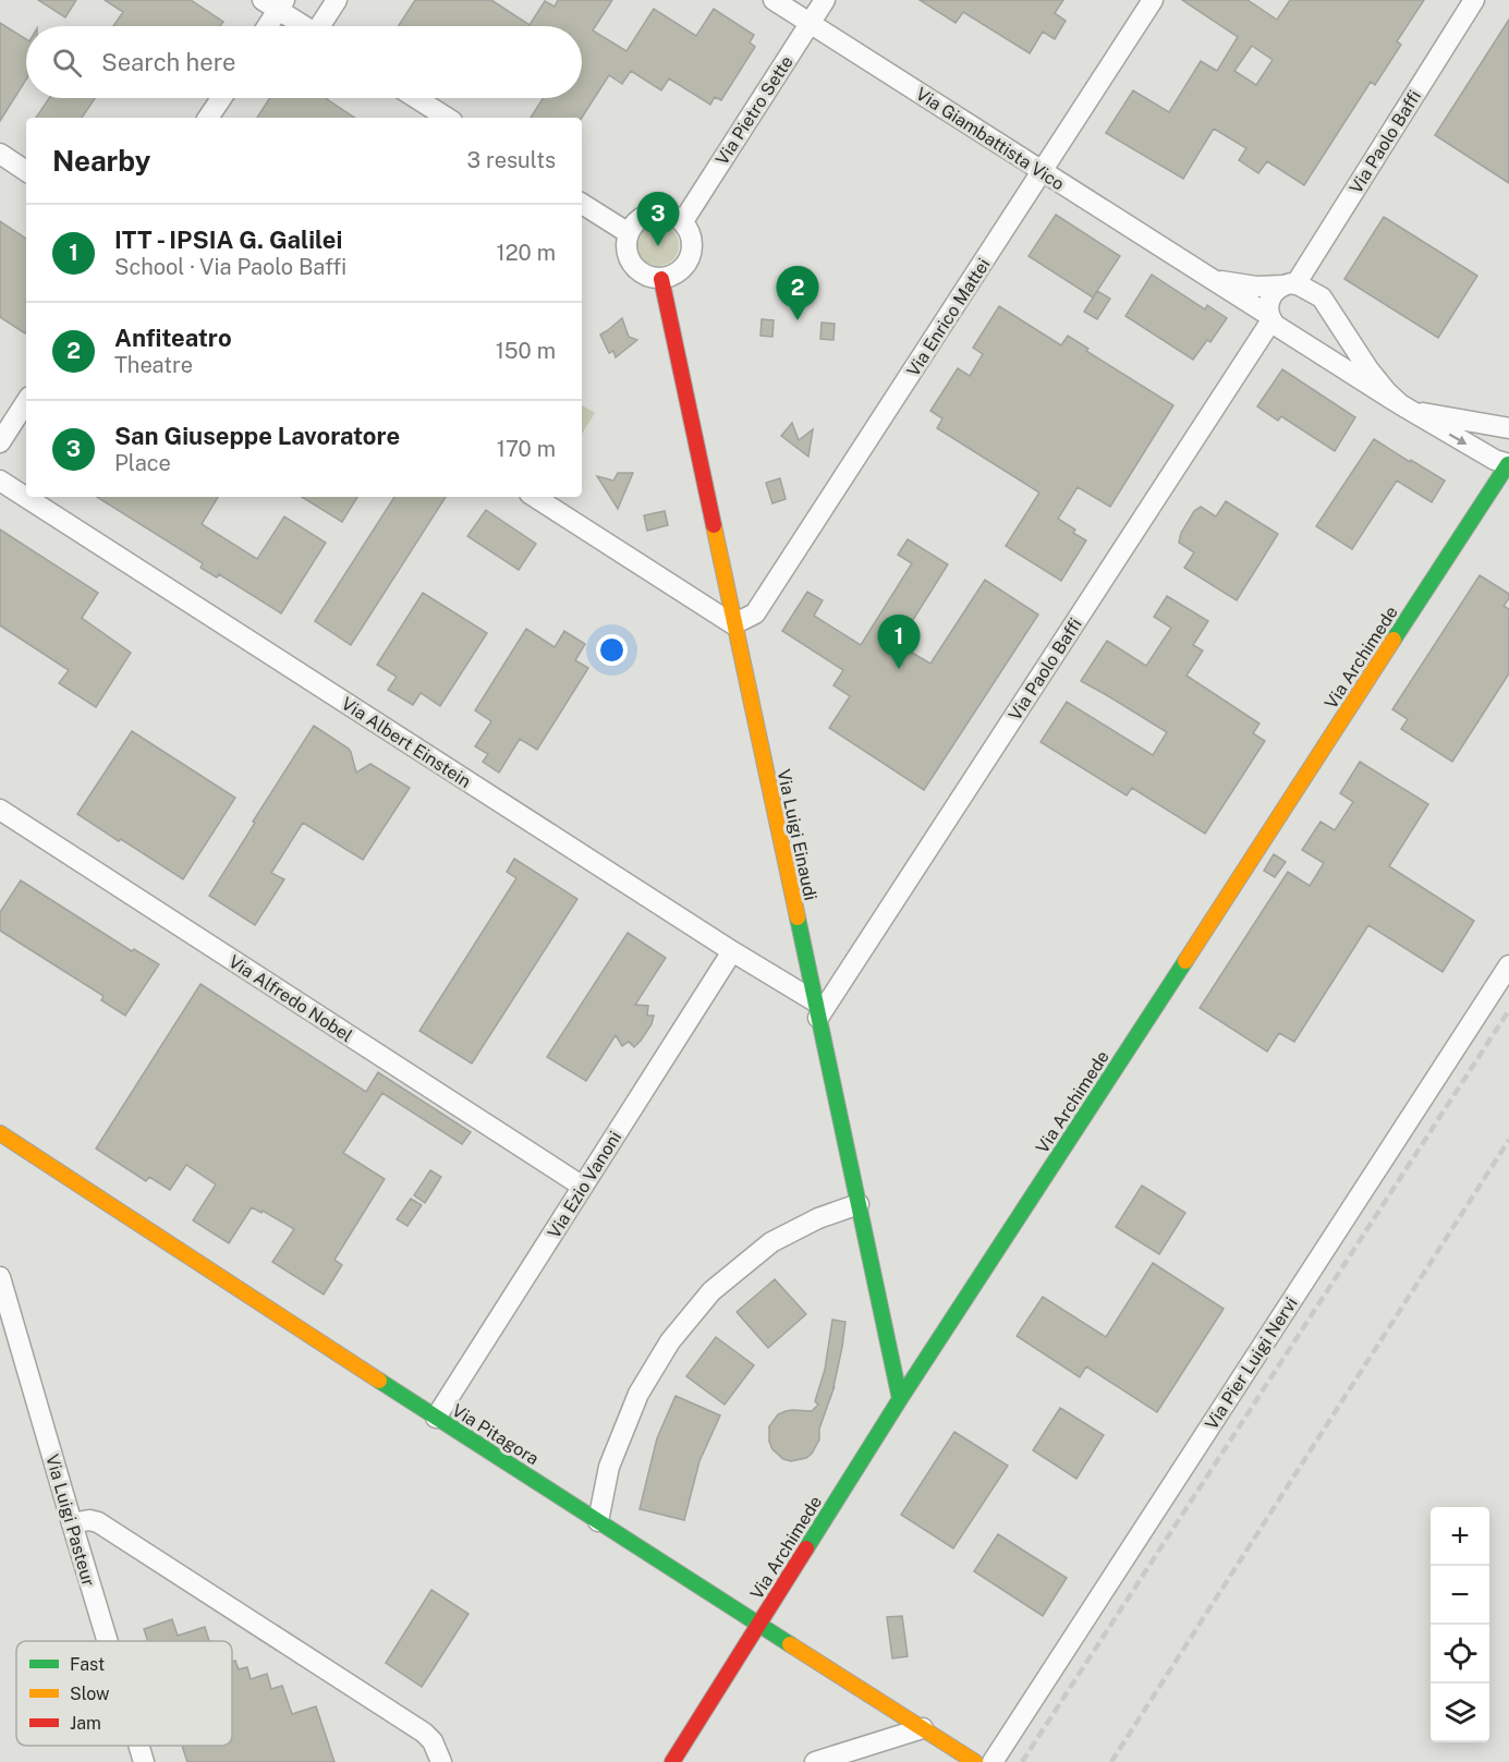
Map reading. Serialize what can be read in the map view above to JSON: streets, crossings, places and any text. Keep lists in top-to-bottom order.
{
  "streets": {
    "street": [
      "Via Pietro Sette",
      "Via Giambattista Vico",
      "Via Paolo Baffi",
      "Via Enrico Mattei",
      "Via Archimede",
      "Via Albert Einstein",
      "Via Luigi Einaudi",
      "Via Alfredo Nobel",
      "Via Ezio Vanoni",
      "Via Pier Luigi Nervi",
      "Via Pitagora",
      "Via Luigi Pasteur"
    ]
  },
  "crossings": [
    ["Via Pietro Sette", "Via Giambattista Vico"],
    ["Via Pietro Sette", "Via Luigi Einaudi"],
    ["Via Giambattista Vico", "Via Paolo Baffi"],
    ["Via Giambattista Vico", "Via Enrico Mattei"],
    ["Via Paolo Baffi", "Via Albert Einstein"],
    ["Via Paolo Baffi", "Via Luigi Einaudi"],
    ["Via Enrico Mattei", "Via Luigi Einaudi"],
    ["Via Archimede", "Via Luigi Einaudi"],
    ["Via Archimede", "Via Pitagora"],
    ["Via Albert Einstein", "Via Luigi Einaudi"],
    ["Via Albert Einstein", "Via Ezio Vanoni"],
    ["Via Alfredo Nobel", "Via Ezio Vanoni"],
    ["Via Ezio Vanoni", "Via Pitagora"]
  ],
  "legend": ["Fast", "Slow", "Jam"],
  "page": {
    "search": "Search here",
    "heading": ["Nearby", "3 results"],
    "pins": ["3", "2", "1"],
    "list": [
      {
        "mark": "1",
        "name": "ITT - IPSIA G. Galilei",
        "note": "School · Via Paolo Baffi",
        "value": "120 m"
      },
      {
        "mark": "2",
        "name": "Anfiteatro",
        "note": "Theatre",
        "value": "150 m"
      },
      {
        "mark": "3",
        "name": "San Giuseppe Lavoratore",
        "note": "Place",
        "value": "170 m"
      }
    ],
    "map_buttons": ["+", "−"]
  }
}
